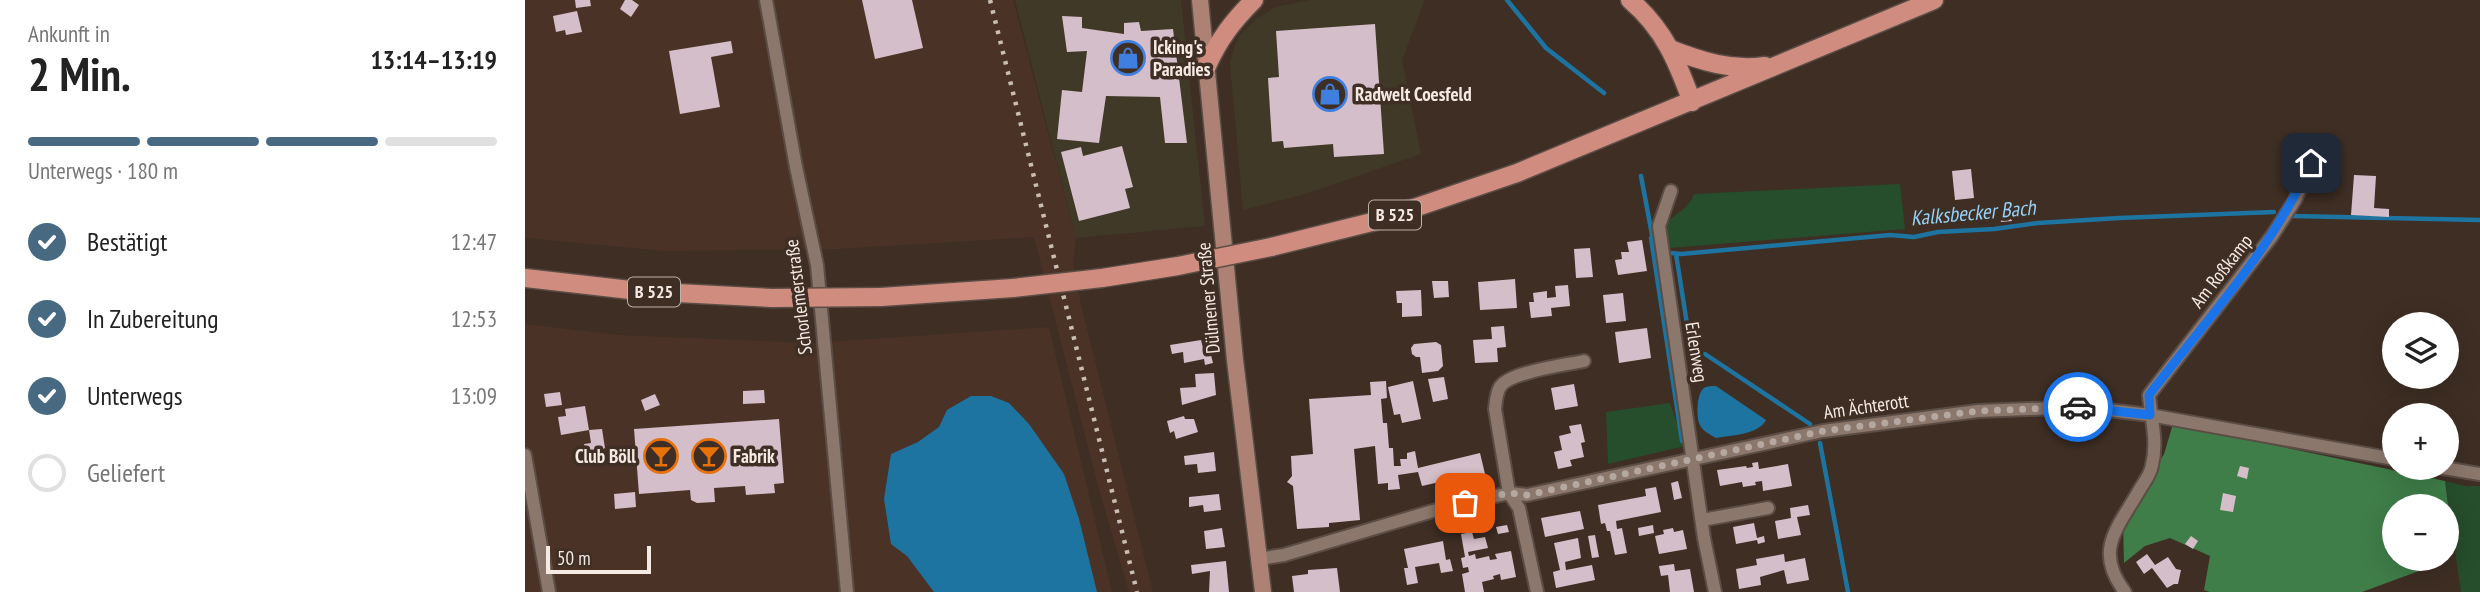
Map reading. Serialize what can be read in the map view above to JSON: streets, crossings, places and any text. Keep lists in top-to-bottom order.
{
  "streets": {
    "main road": ["B 525"],
    "street": [
      "Am Roßkamp",
      "Schorlemerstraße",
      "Dülmener Straße",
      "Erlenweg",
      "Am Ächterott"
    ]
  },
  "crossings": [
    ["Am Roßkamp", "Am Ächterott"],
    ["Dülmener Straße", "Am Ächterott"],
    ["Erlenweg", "Am Ächterott"]
  ],
  "water": ["Kalksbecker Bach"],
  "places": {
    "shop": ["Icking's Paradies", "Radwelt Coesfeld"],
    "bar": ["Club Böll", "Fabrik"]
  },
  "scale_bar": "50 m",
  "page": {
    "heading": ["2 Min.", "Ankunft in", "13:14–13:19"],
    "bar": "Unterwegs · 180 m",
    "list": [
      ["Bestätigt", "12:47"],
      ["In Zubereitung", "12:53"],
      ["Unterwegs", "13:09"],
      "Geliefert"
    ],
    "map_buttons": ["+", "−"],
    "scale": "50 m"
  }
}
